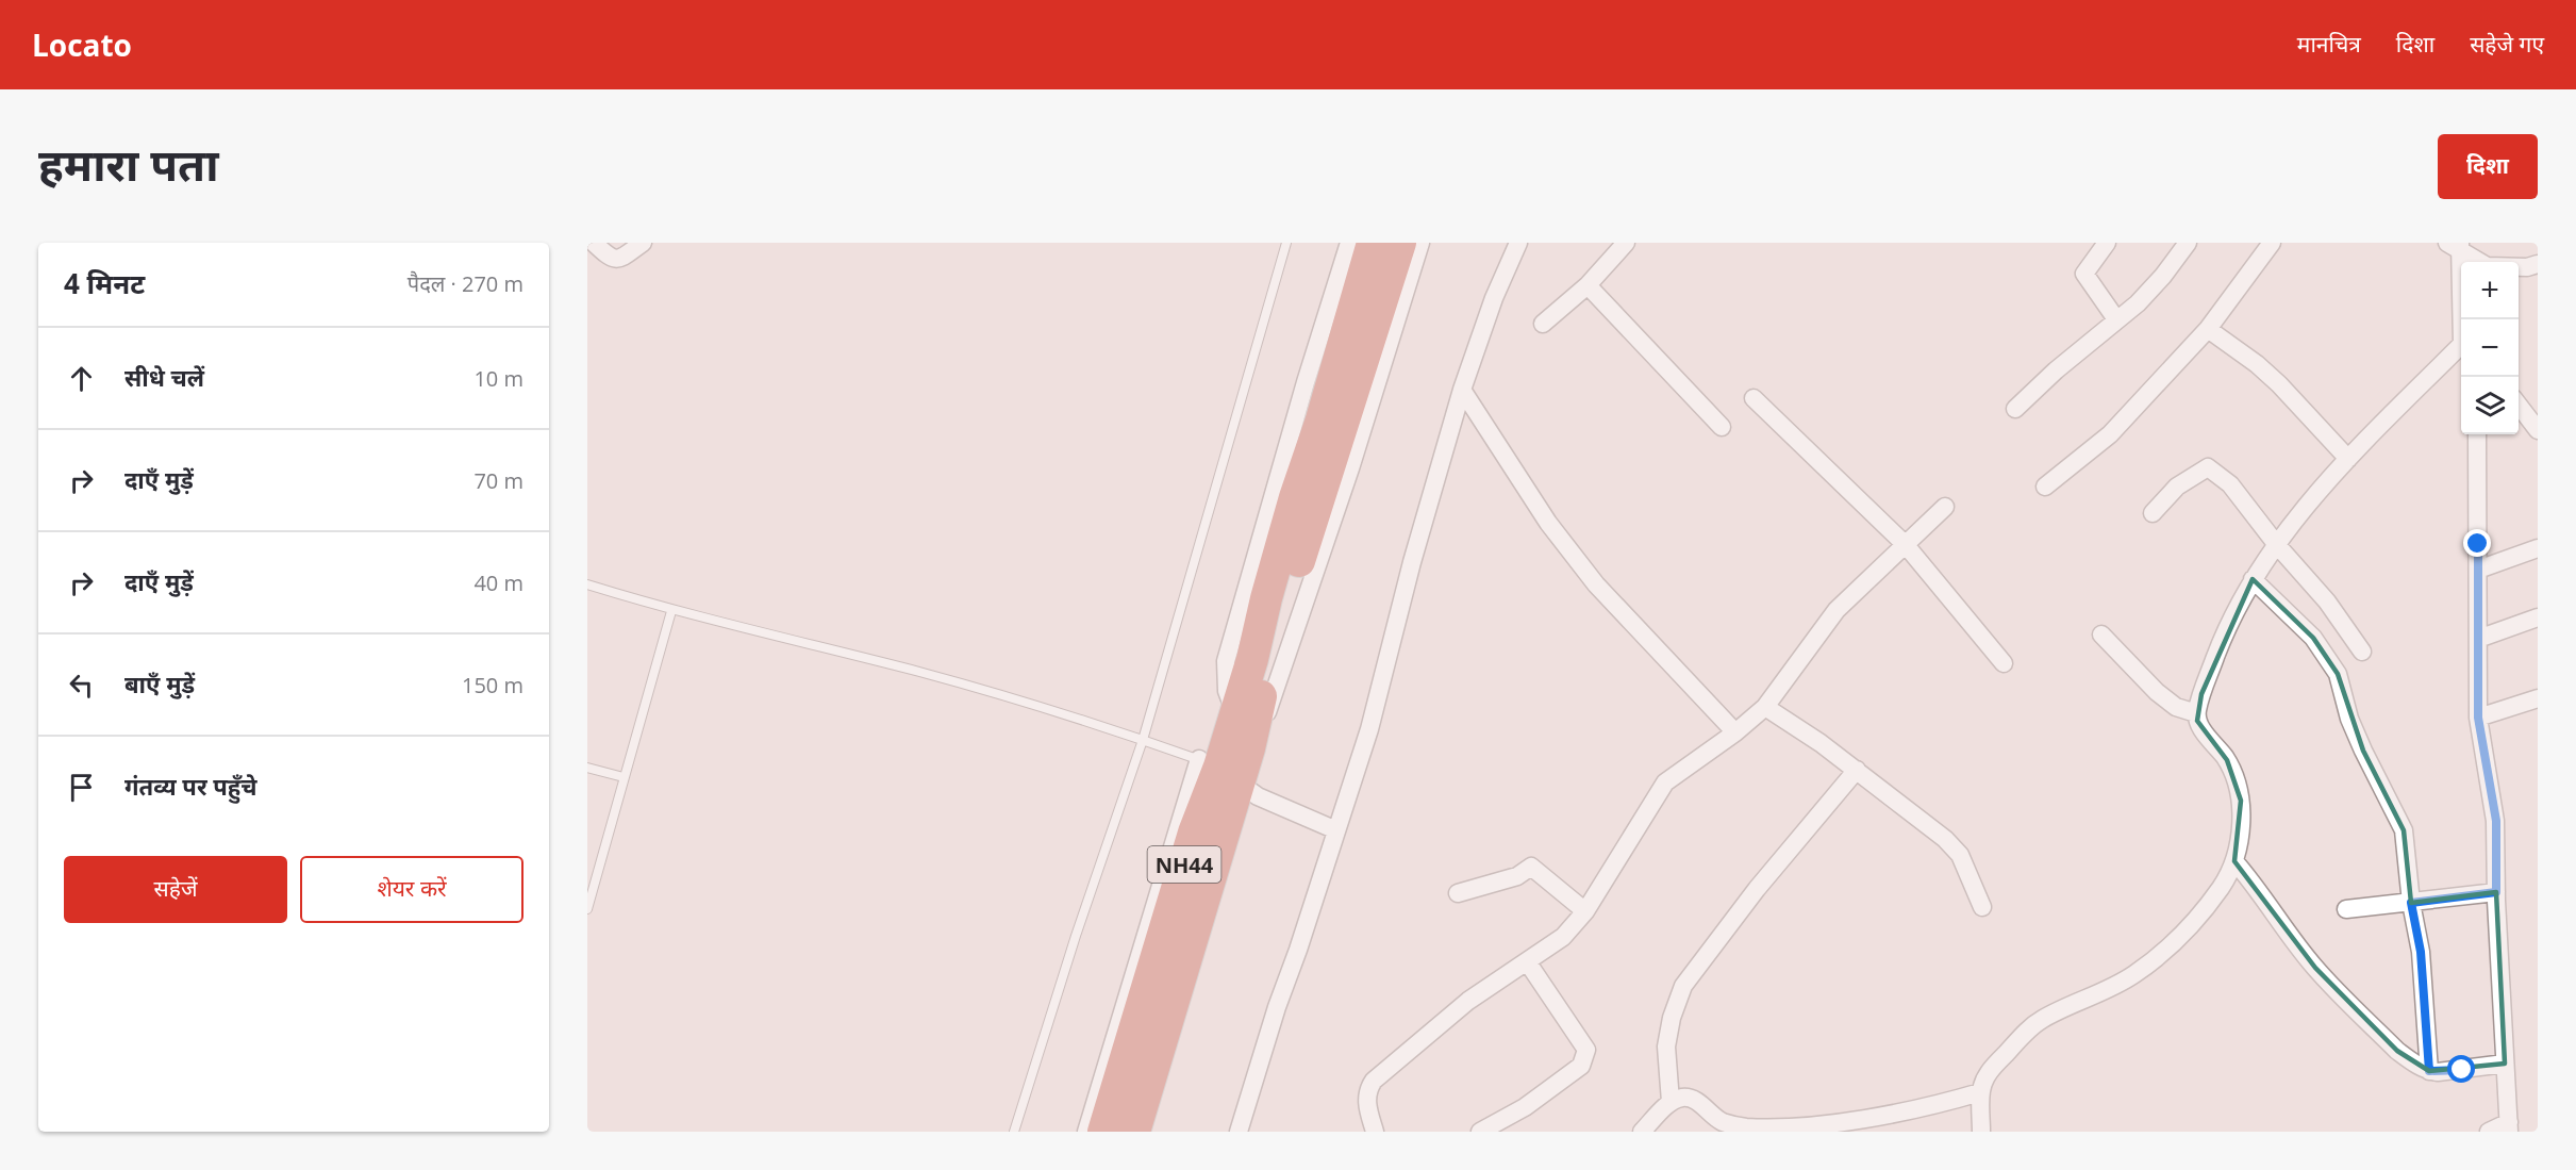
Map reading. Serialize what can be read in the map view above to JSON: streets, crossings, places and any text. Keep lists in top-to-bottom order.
{
  "streets": {
    "highway": ["NH44"]
  },
  "page": {
    "header": "Locato",
    "nav": ["मानचित्र", "दिशा", "सहेजे गए"],
    "title": "हमारा पता",
    "buttons": [
      "दिशा",
      ["सहेजें", "शेयर करें"]
    ],
    "heading": ["4 मिनट", "पैदल · 270 m"],
    "map_buttons": ["+", "−"],
    "list": [
      ["सीधे चलें", "10 m"],
      ["दाएँ मुड़ें", "70 m"],
      ["दाएँ मुड़ें", "40 m"],
      ["बाएँ मुड़ें", "150 m"],
      "गंतव्य पर पहुँचे"
    ]
  }
}
